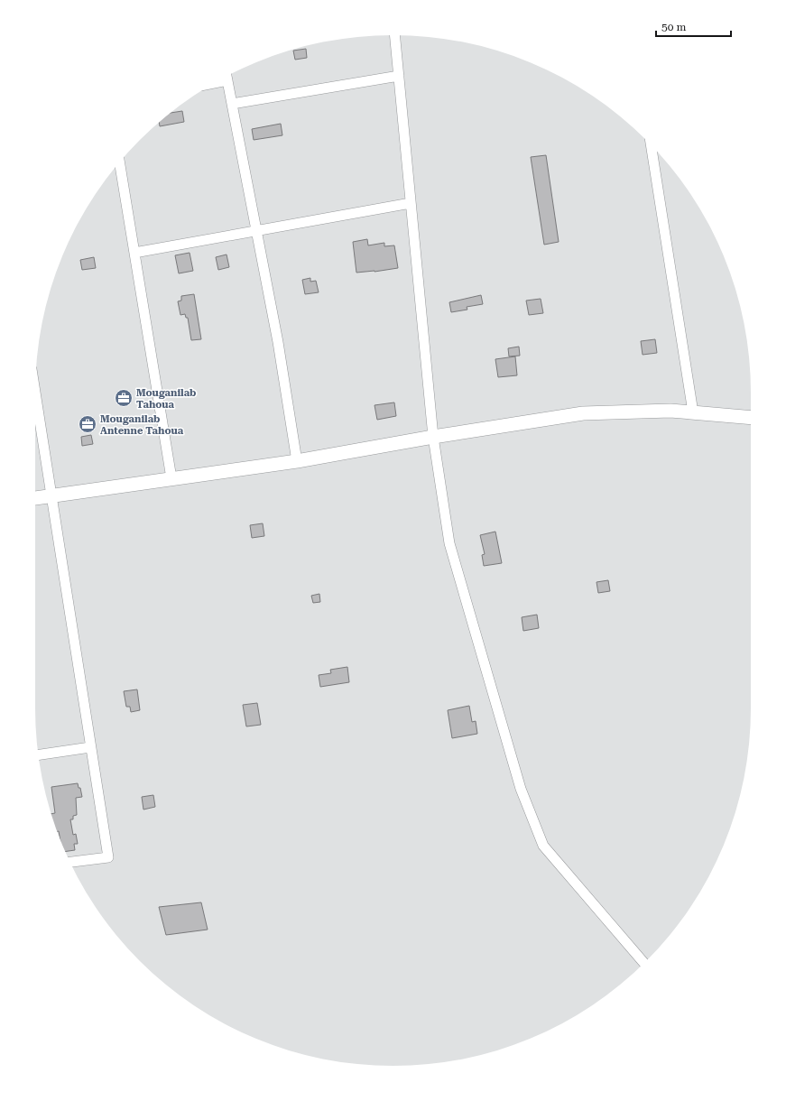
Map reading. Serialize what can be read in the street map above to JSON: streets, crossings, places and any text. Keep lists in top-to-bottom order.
{
  "places": {
    "office": ["Mouganilab Tahoua", "Mouganilab Antenne Tahoua"]
  },
  "scale_bar": "50 m"
}
